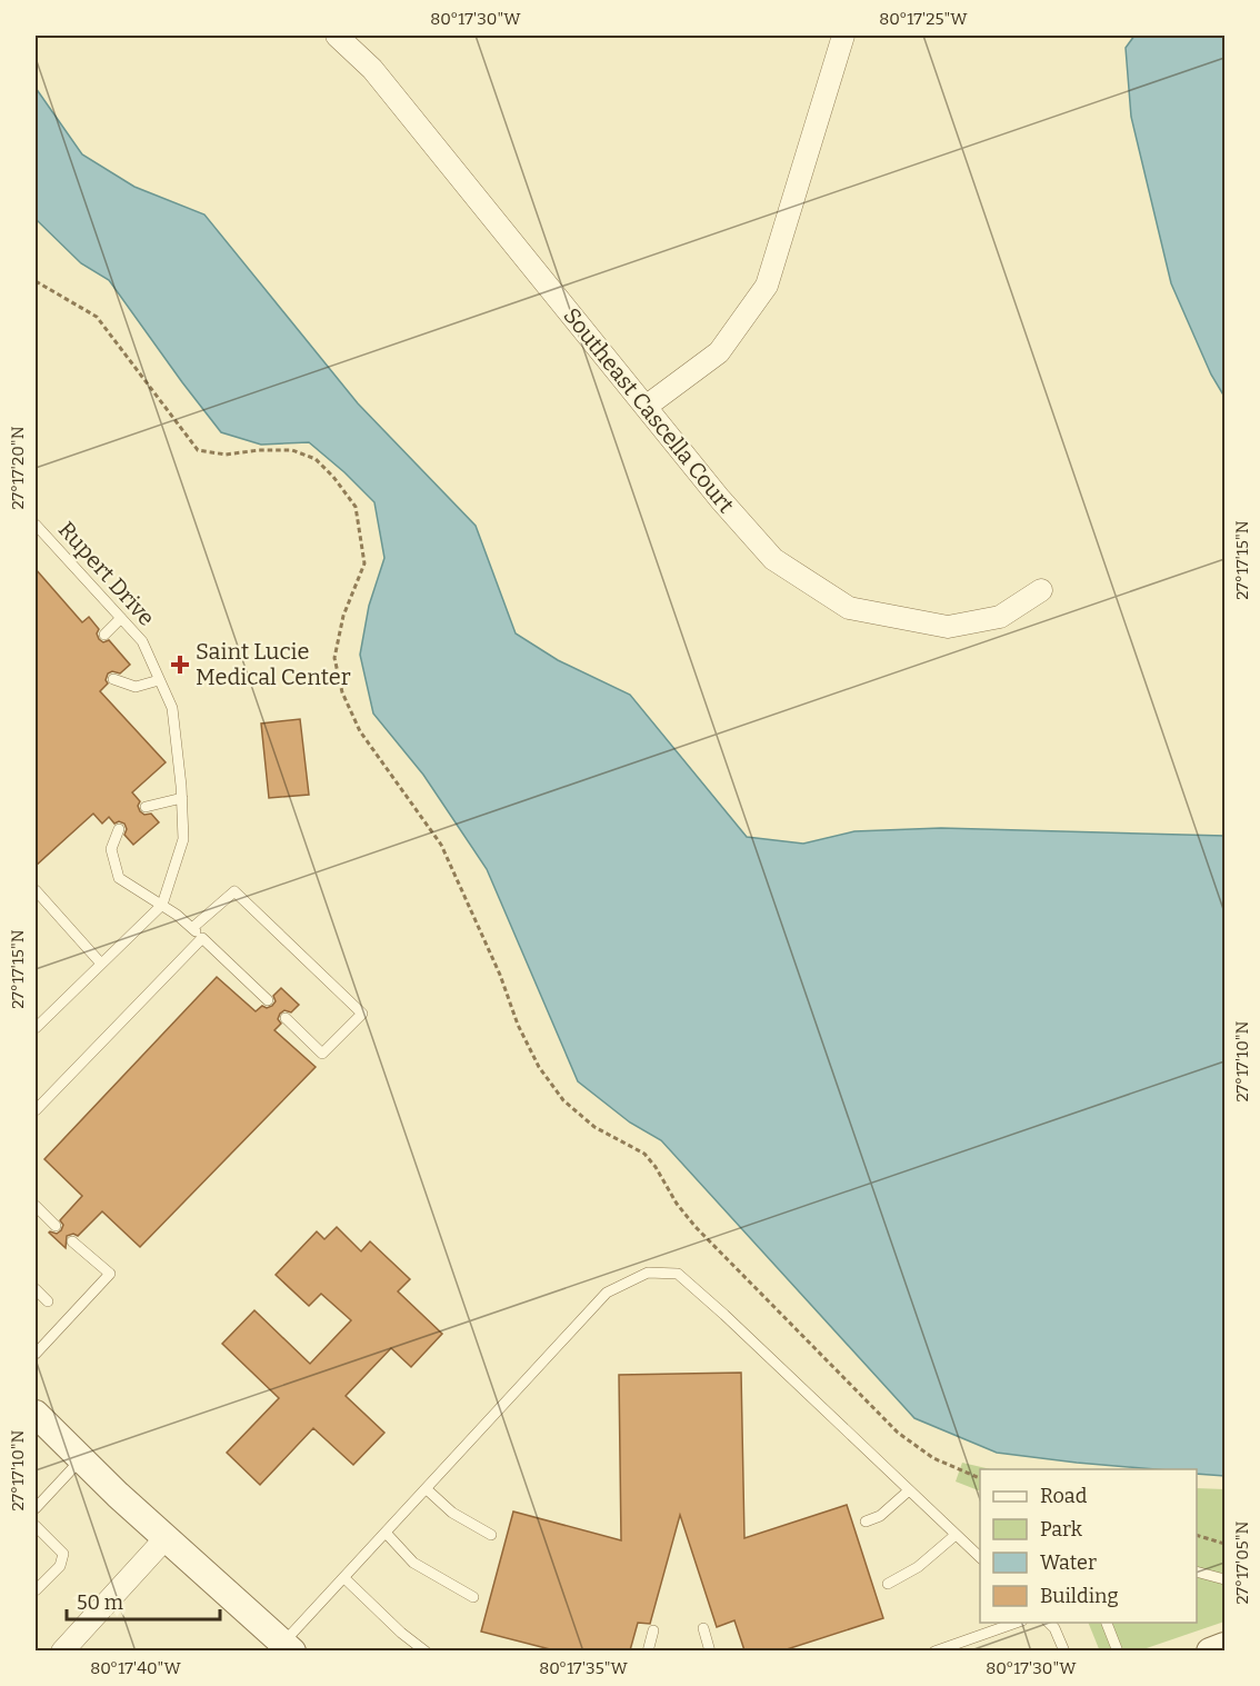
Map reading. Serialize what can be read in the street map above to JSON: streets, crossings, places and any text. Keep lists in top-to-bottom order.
{
  "streets": {
    "street": ["Southeast Cascella Court"],
    "lane": ["Rupert Drive"]
  },
  "places": {
    "health": ["Saint Lucie Medical Center"]
  },
  "legend": [
    "Road",
    "Park",
    "Water",
    "Building"
  ],
  "scale_bar": "50 m",
  "coordinates": [
    "80°17'30\"W",
    "80°17'25\"W",
    "27°17'20\"N",
    "27°17'15\"N",
    "27°17'10\"N",
    "27°17'05\"N",
    "80°17'40\"W",
    "80°17'35\"W"
  ]
}
